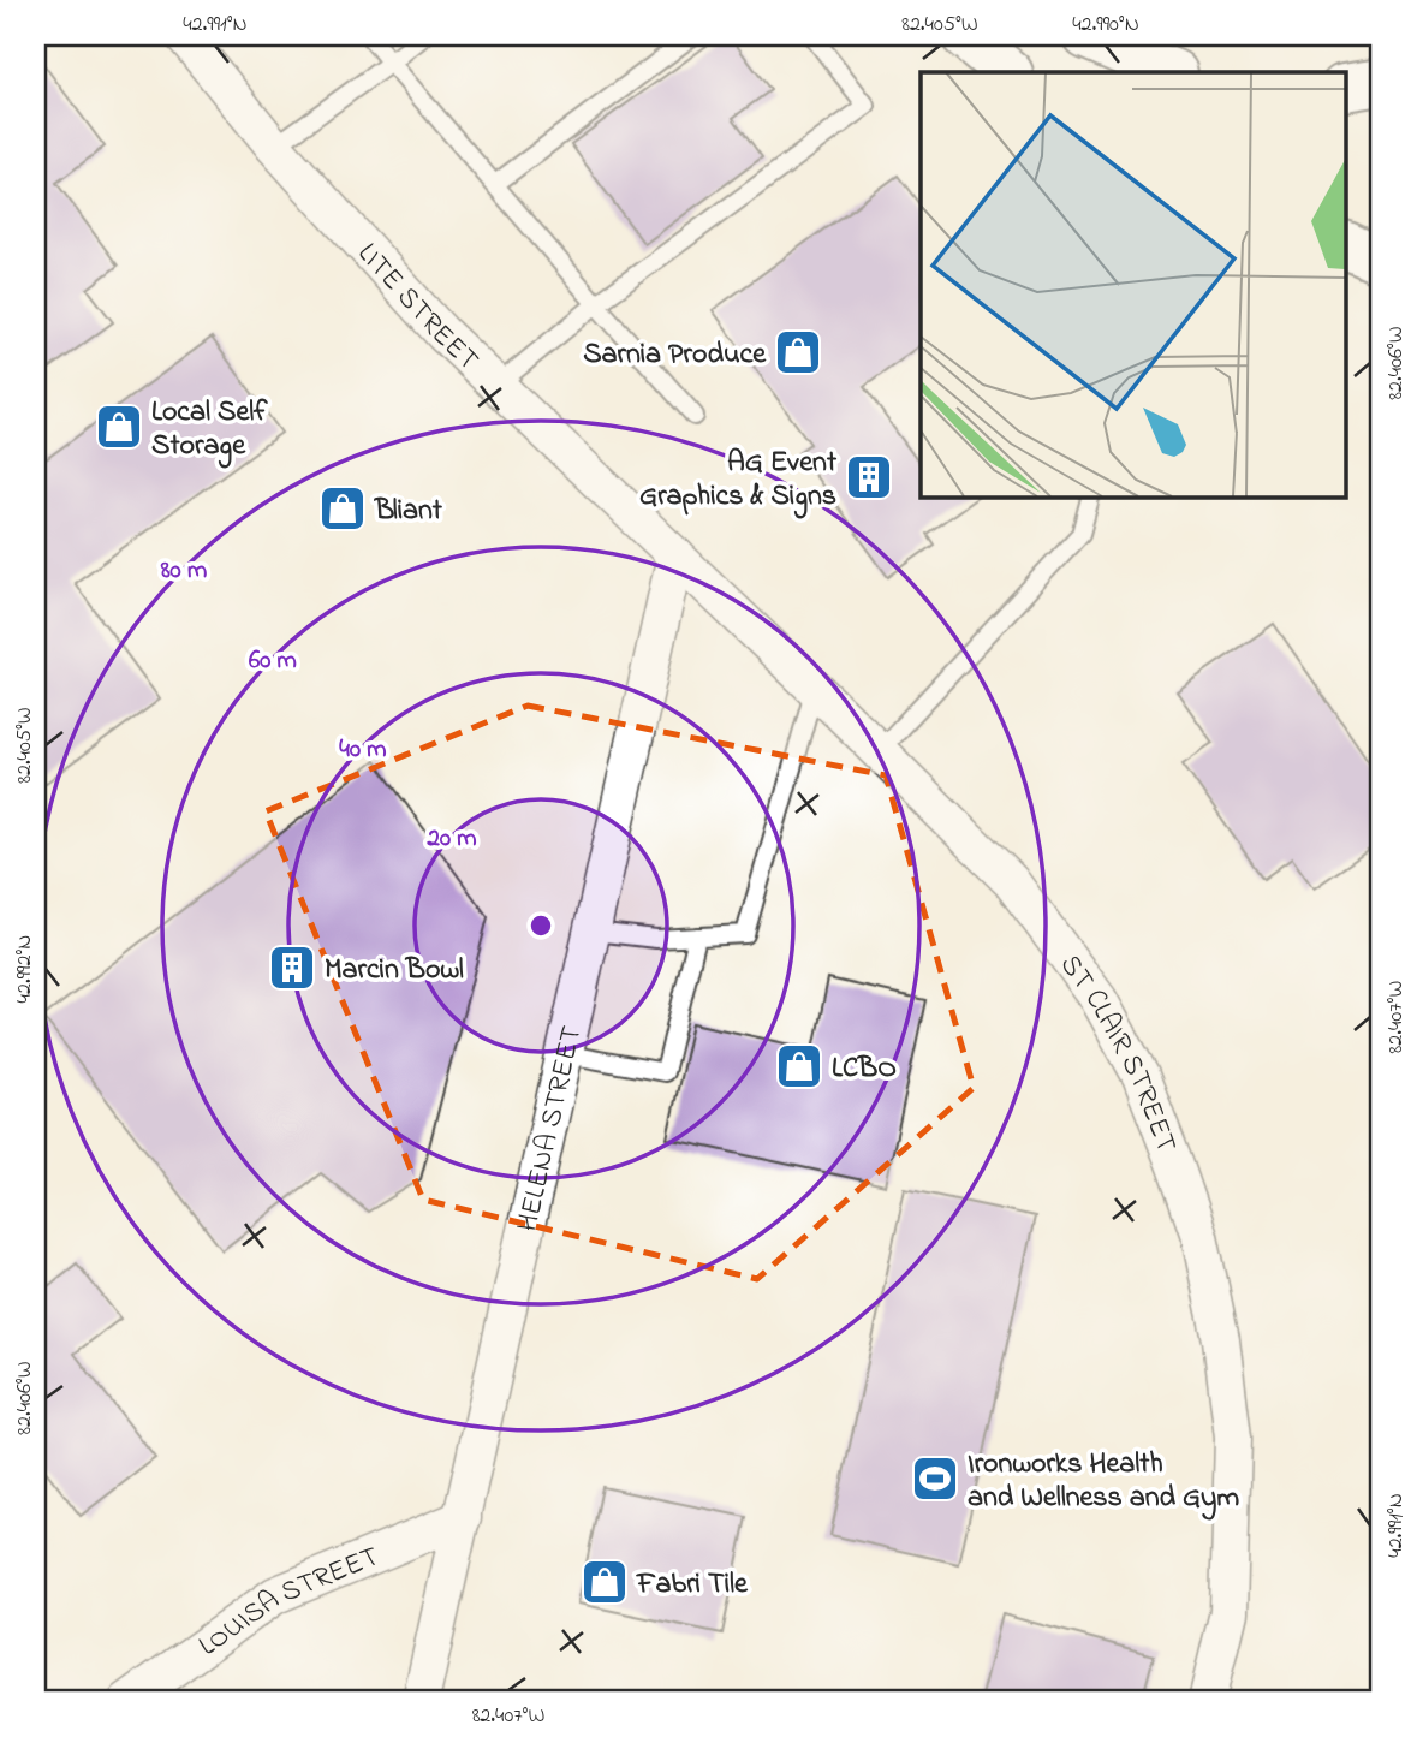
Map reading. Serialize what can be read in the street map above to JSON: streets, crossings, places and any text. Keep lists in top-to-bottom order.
{
  "streets": {
    "street": [
      "LITE STREET",
      "ST CLAIR STREET",
      "HELENA STREET",
      "LOUISA STREET"
    ]
  },
  "crossings": [
    ["LITE STREET", "ST CLAIR STREET"],
    ["LITE STREET", "HELENA STREET"],
    ["ST CLAIR STREET", "HELENA STREET"],
    ["HELENA STREET", "LOUISA STREET"]
  ],
  "places": {
    "shop": [
      "Sarnia Produce",
      "Local Self Storage",
      "Bliant",
      "LCBO",
      "Fabri Tile"
    ],
    "building": ["AG Event Graphics & Signs", "Marcin Bowl"],
    "sports": ["Ironworks Health and Wellness and Gym"]
  },
  "coordinates": [
    "42.991°N",
    "82.405°W",
    "42.990°N",
    "82.406°W",
    "42.992°N",
    "82.407°W"
  ],
  "rings": [
    "80 m",
    "60 m",
    "40 m",
    "20 m"
  ]
}
